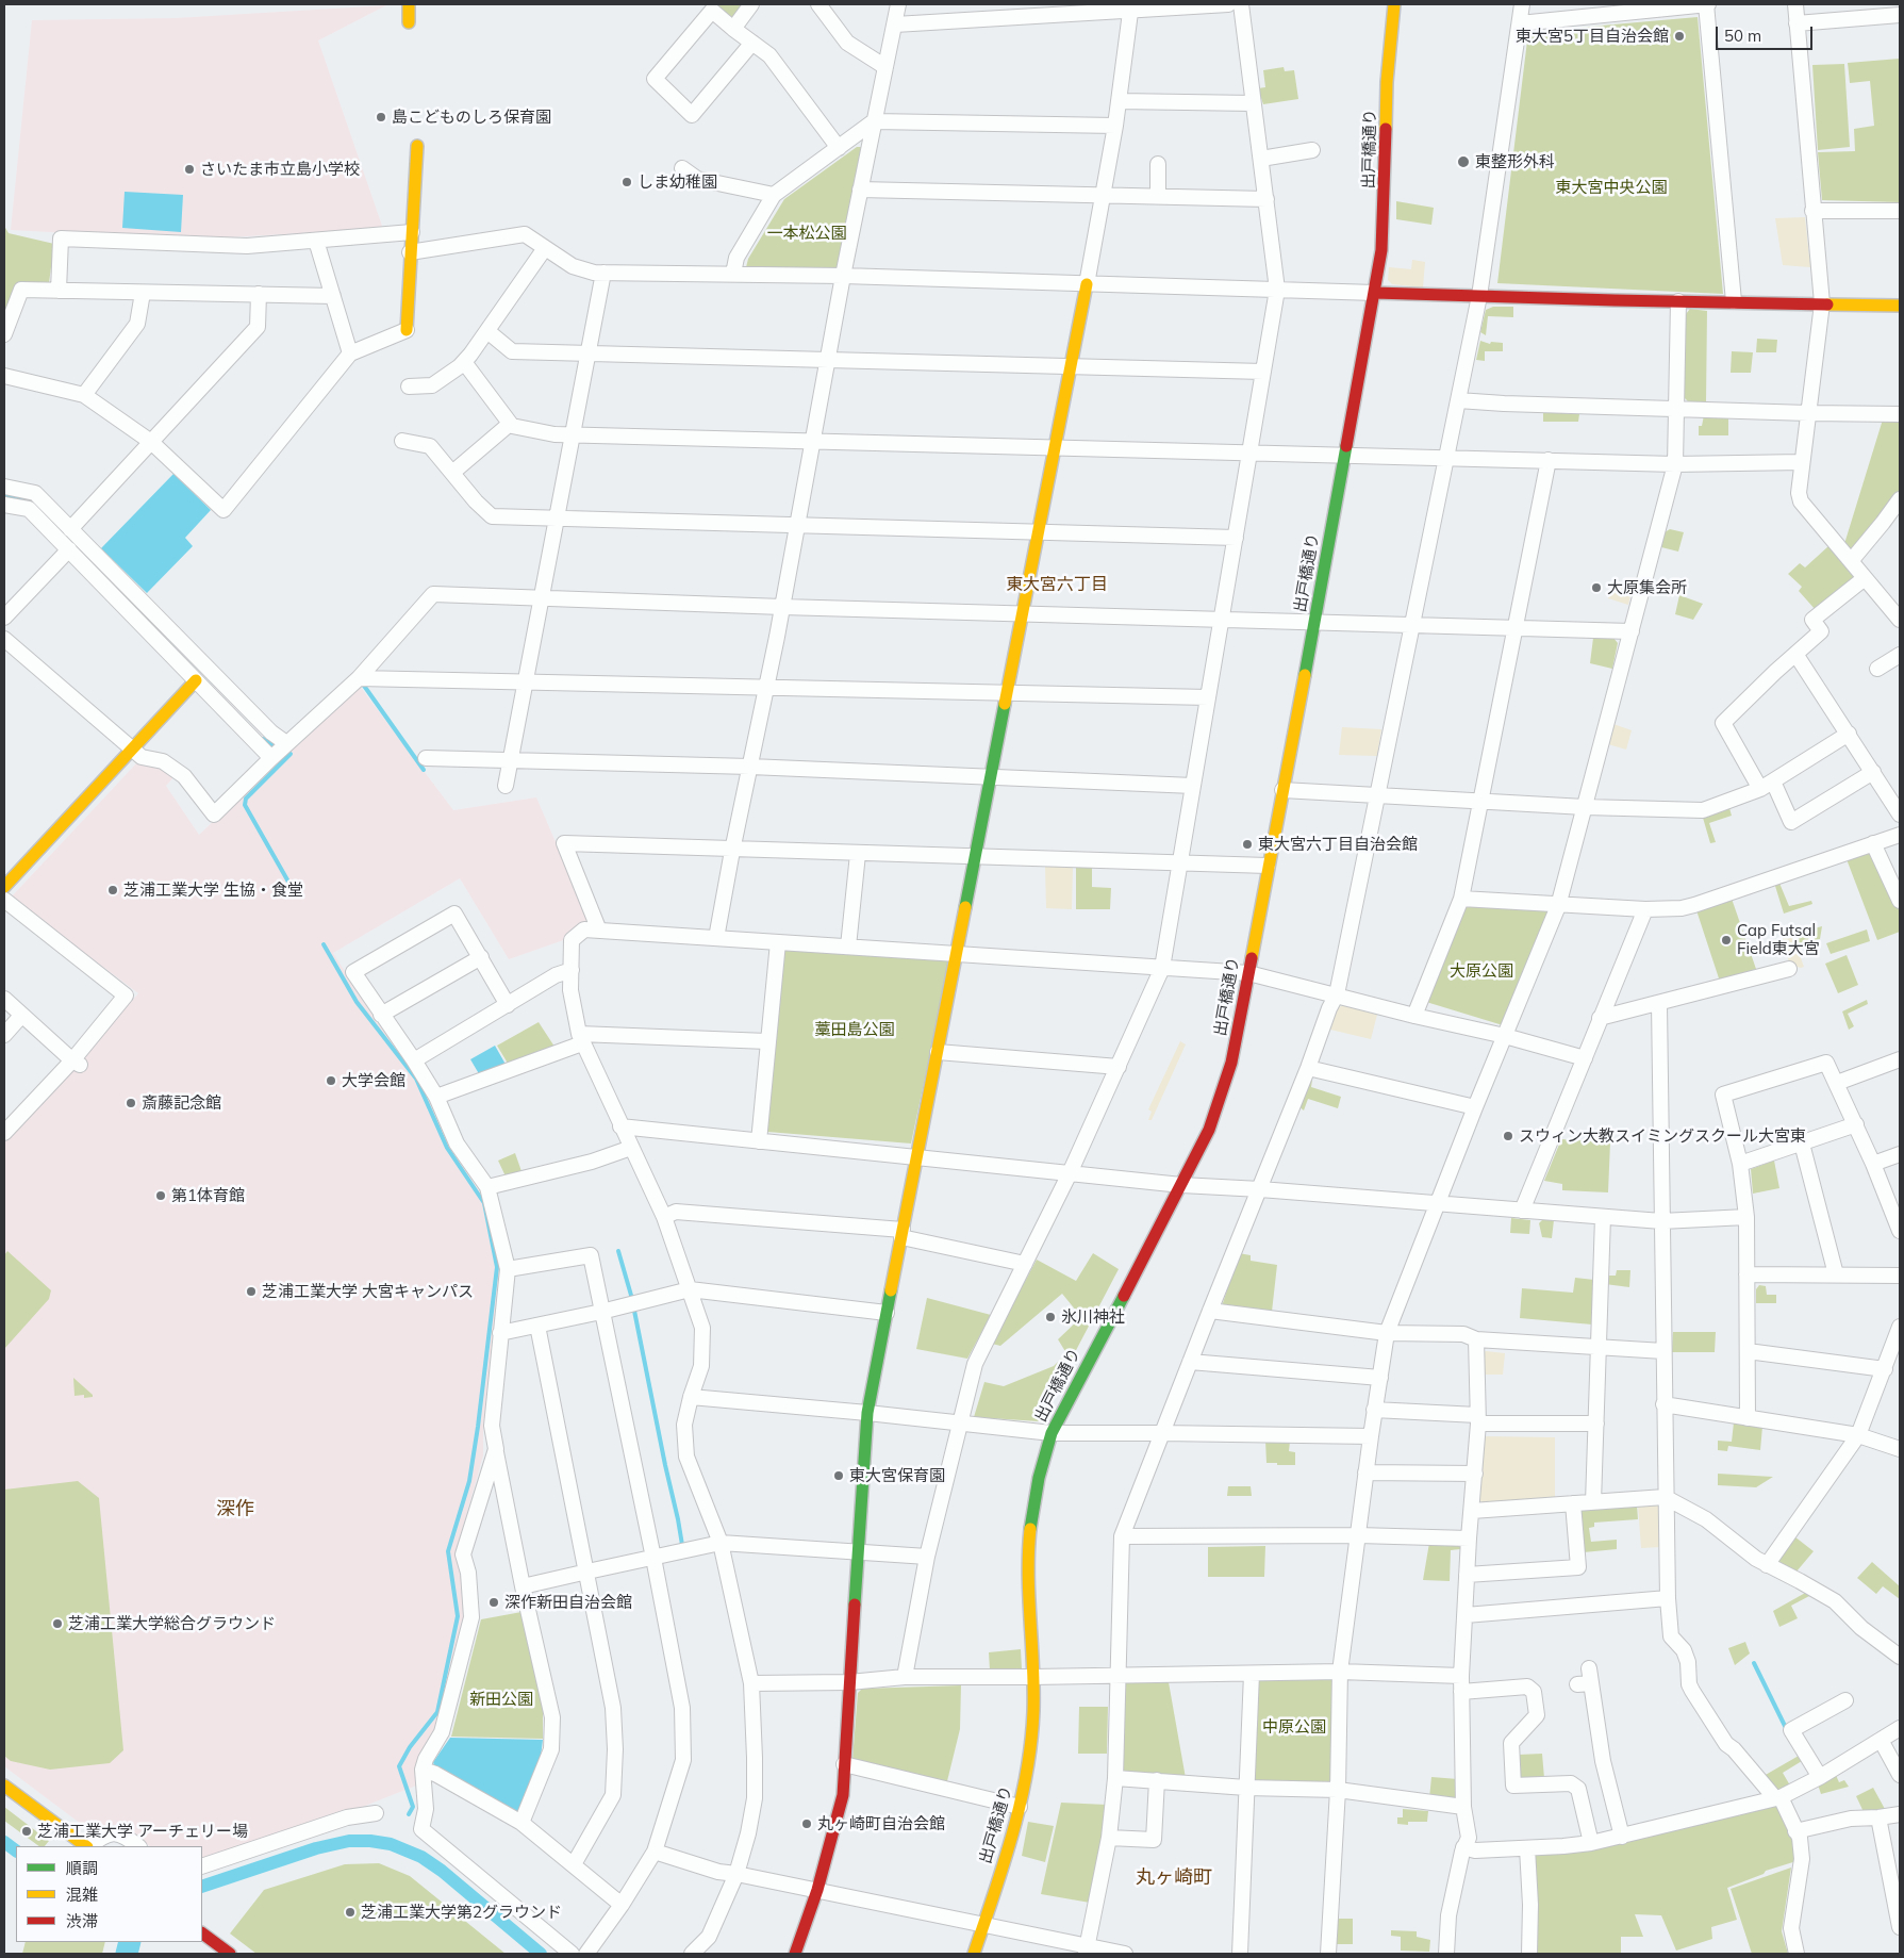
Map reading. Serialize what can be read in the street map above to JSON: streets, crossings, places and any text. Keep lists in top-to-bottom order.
{
  "streets": {
    "street": ["出戸橋通り"]
  },
  "districts": ["東大宮六丁目", "深作", "丸ヶ崎町"],
  "parks": [
    "東大宮中央公園",
    "一本松公園",
    "大原公園",
    "藁田島公園",
    "新田公園",
    "中原公園"
  ],
  "places": [
    "東大宮5丁目自治会館",
    "島こどものしろ保育園",
    "東整形外科",
    "さいたま市立島小学校",
    "しま幼稚園",
    "大原集会所",
    "東大宮六丁目自治会館",
    "芝浦工業大学 生協・食堂",
    "Cap Futsal Field東大宮",
    "大学会館",
    "斎藤記念館",
    "スウィン大教スイミングスクール大宮東",
    "第1体育館",
    "芝浦工業大学 大宮キャンパス",
    "氷川神社",
    "東大宮保育園",
    "深作新田自治会館",
    "芝浦工業大学総合グラウンド",
    "丸ヶ崎町自治会館",
    "芝浦工業大学 アーチェリー場",
    "芝浦工業大学第2グラウンド"
  ],
  "legend": ["順調", "混雑", "渋滞"],
  "scale_bar": "50 m"
}
